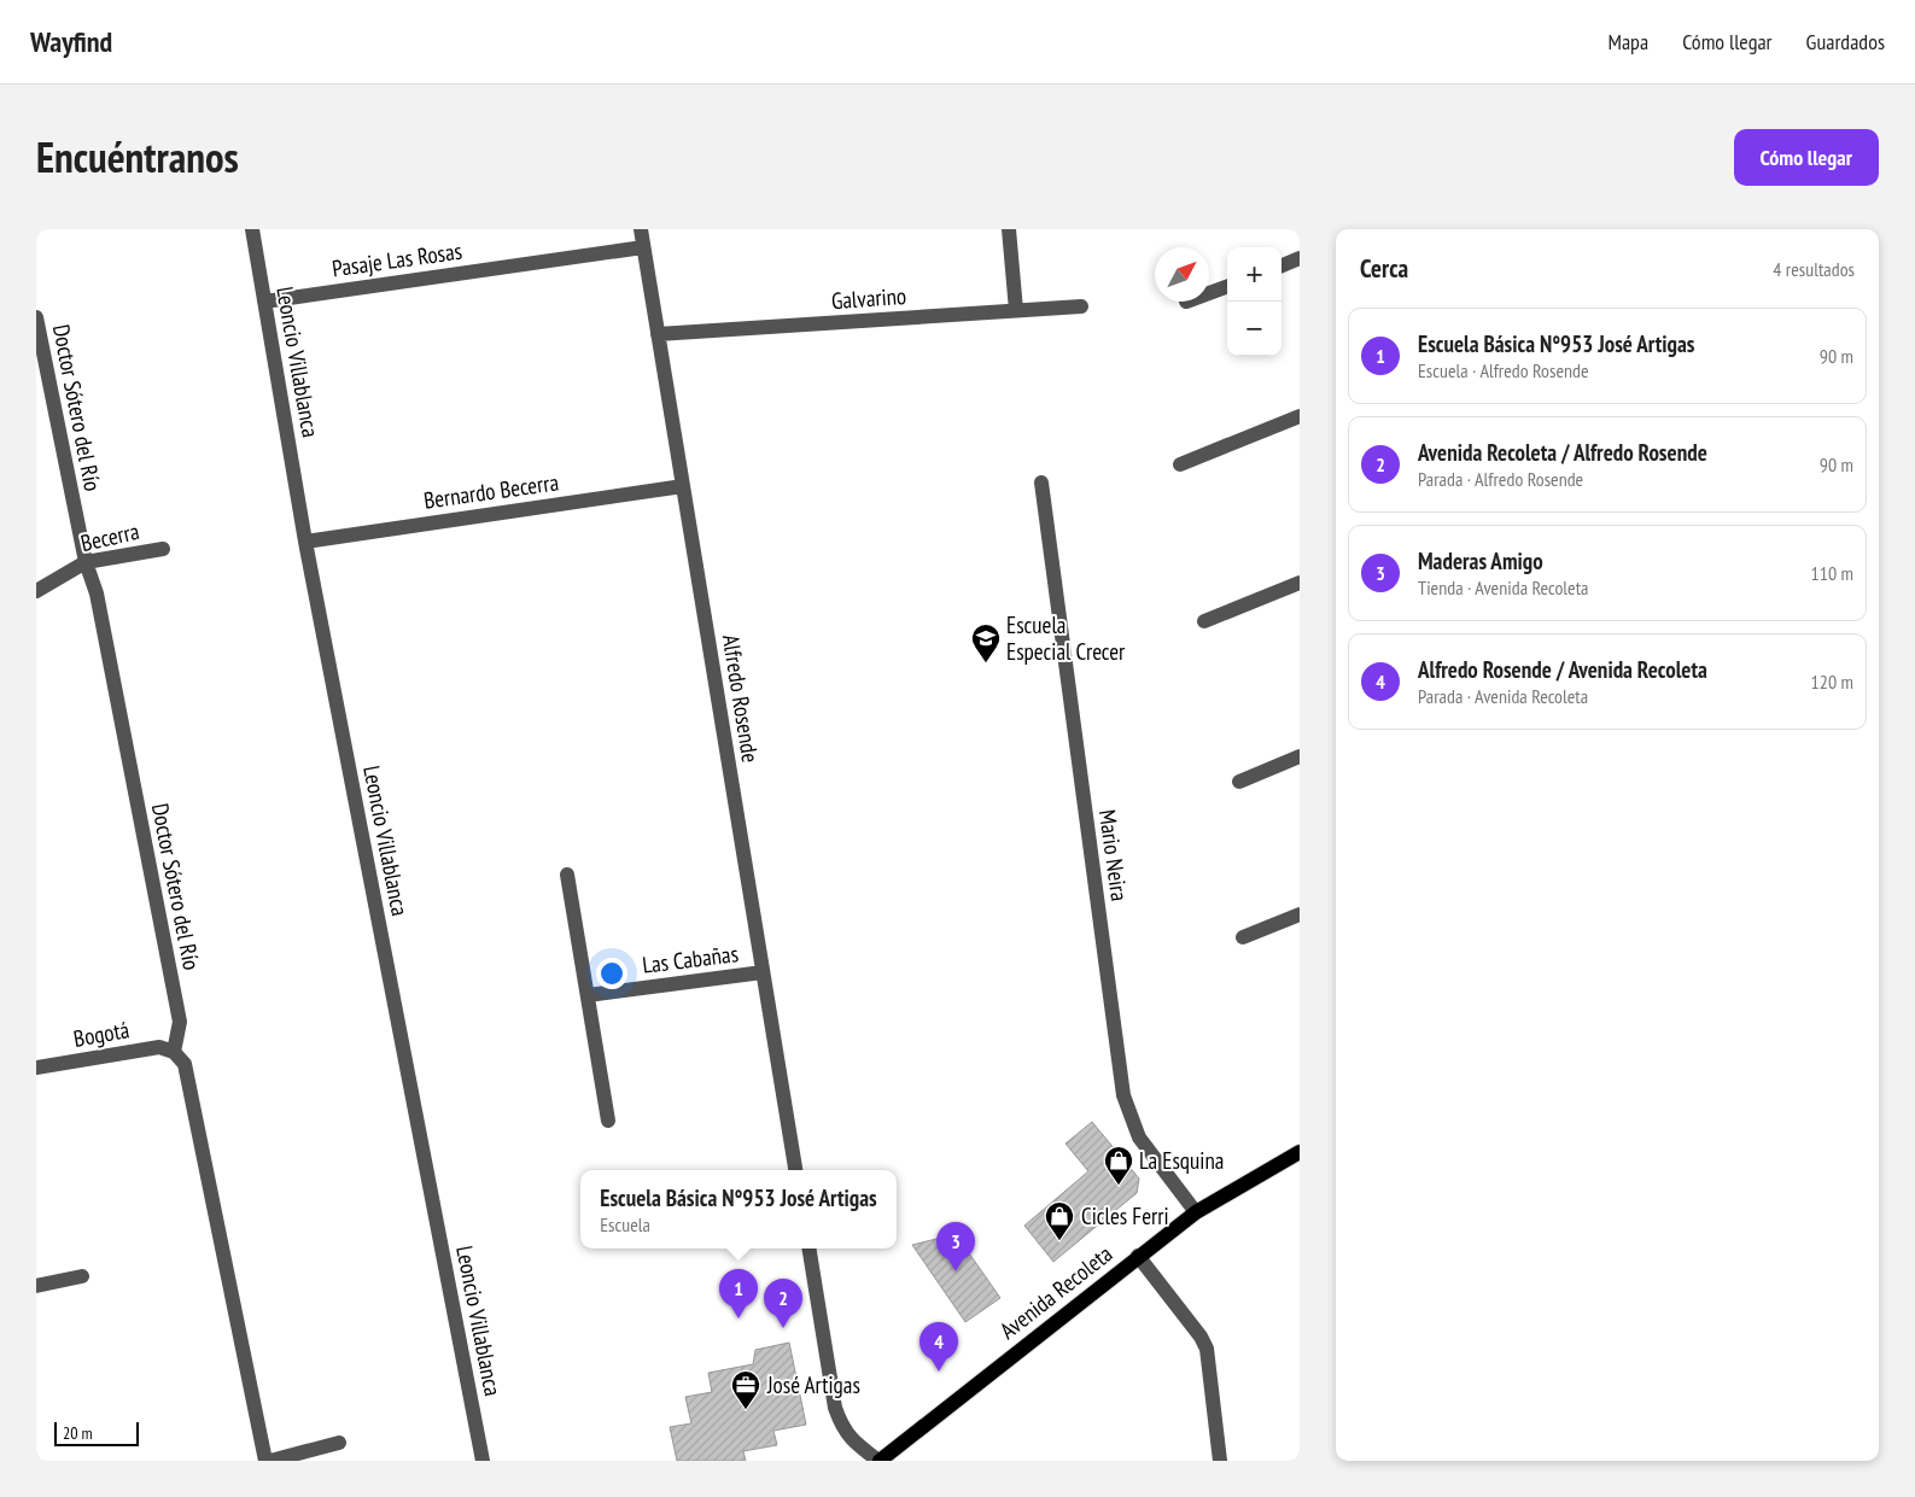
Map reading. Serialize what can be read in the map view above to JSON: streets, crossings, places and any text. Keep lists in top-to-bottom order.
{
  "streets": {
    "main road": ["Avenida Recoleta"],
    "street": [
      "Pasaje Las Rosas",
      "Galvarino",
      "Leoncio Villablanca",
      "Doctor Sótero del Río",
      "Bernardo Becerra",
      "Becerra",
      "Alfredo Rosende",
      "Mario Neira",
      "Las Cabañas",
      "Bogotá"
    ]
  },
  "crossings": [
    ["Pasaje Las Rosas", "Leoncio Villablanca"],
    ["Pasaje Las Rosas", "Alfredo Rosende"],
    ["Galvarino", "Alfredo Rosende"],
    ["Leoncio Villablanca", "Bernardo Becerra"],
    ["Doctor Sótero del Río", "Becerra"],
    ["Doctor Sótero del Río", "Bogotá"],
    ["Bernardo Becerra", "Alfredo Rosende"],
    ["Alfredo Rosende", "Las Cabañas"],
    ["Mario Neira", "Avenida Recoleta"]
  ],
  "places": {
    "school or university": ["Escuela Especial Crecer"],
    "shop": ["La Esquina", "Cicles Ferri"],
    "office": ["José Artigas"]
  },
  "scale_bar": "20 m",
  "north": "top right",
  "page": {
    "header": "Wayfind",
    "nav": ["Mapa", "Cómo llegar", "Guardados"],
    "title": "Encuéntranos",
    "buttons": "Cómo llegar",
    "heading": ["Cerca", "4 resultados"],
    "map_buttons": ["+", "−"],
    "list": [
      {
        "mark": "1",
        "name": "Escuela Básica N°953 José Artigas",
        "note": "Escuela · Alfredo Rosende",
        "value": "90 m"
      },
      {
        "mark": "2",
        "name": "Avenida Recoleta / Alfredo Rosende",
        "note": "Parada · Alfredo Rosende",
        "value": "90 m"
      },
      {
        "mark": "3",
        "name": "Maderas Amigo",
        "note": "Tienda · Avenida Recoleta",
        "value": "110 m"
      },
      {
        "mark": "4",
        "name": "Alfredo Rosende / Avenida Recoleta",
        "note": "Parada · Avenida Recoleta",
        "value": "120 m"
      }
    ],
    "popup": ["Escuela Básica N°953 José Artigas", "Escuela"],
    "pins": [
      "3",
      "1",
      "2",
      "4"
    ],
    "scale": "20 m"
  }
}
